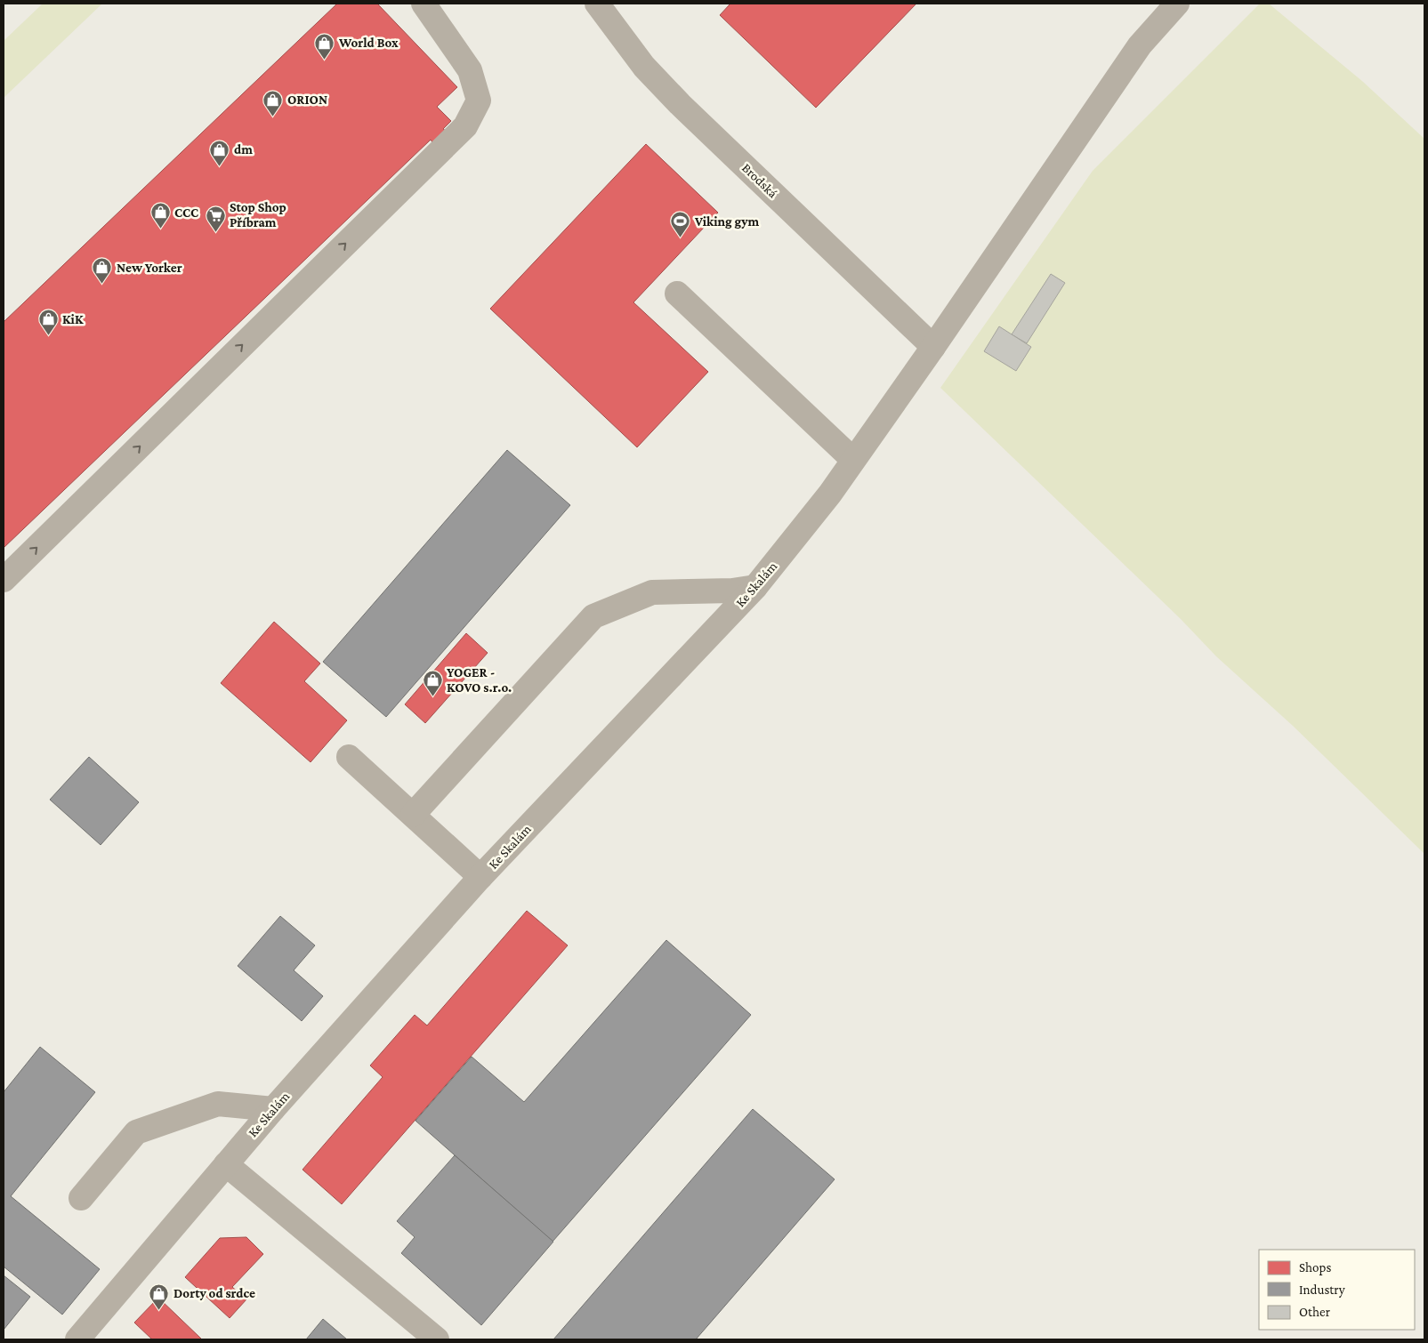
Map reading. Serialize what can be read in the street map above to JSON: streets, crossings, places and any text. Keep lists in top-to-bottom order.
{
  "streets": {
    "street": ["Brodská", "Ke Skalám"]
  },
  "crossings": [
    ["Brodská", "Ke Skalám"]
  ],
  "places": {
    "shop": [
      "World Box",
      "ORION",
      "dm",
      "CCC",
      "New Yorker",
      "KiK",
      "YOGER - KOVO s.r.o.",
      "Dorty od srdce"
    ],
    "supermarket": ["Stop Shop Příbram"],
    "sports": ["Viking gym"]
  },
  "legend": ["Shops", "Industry", "Other"]
}
